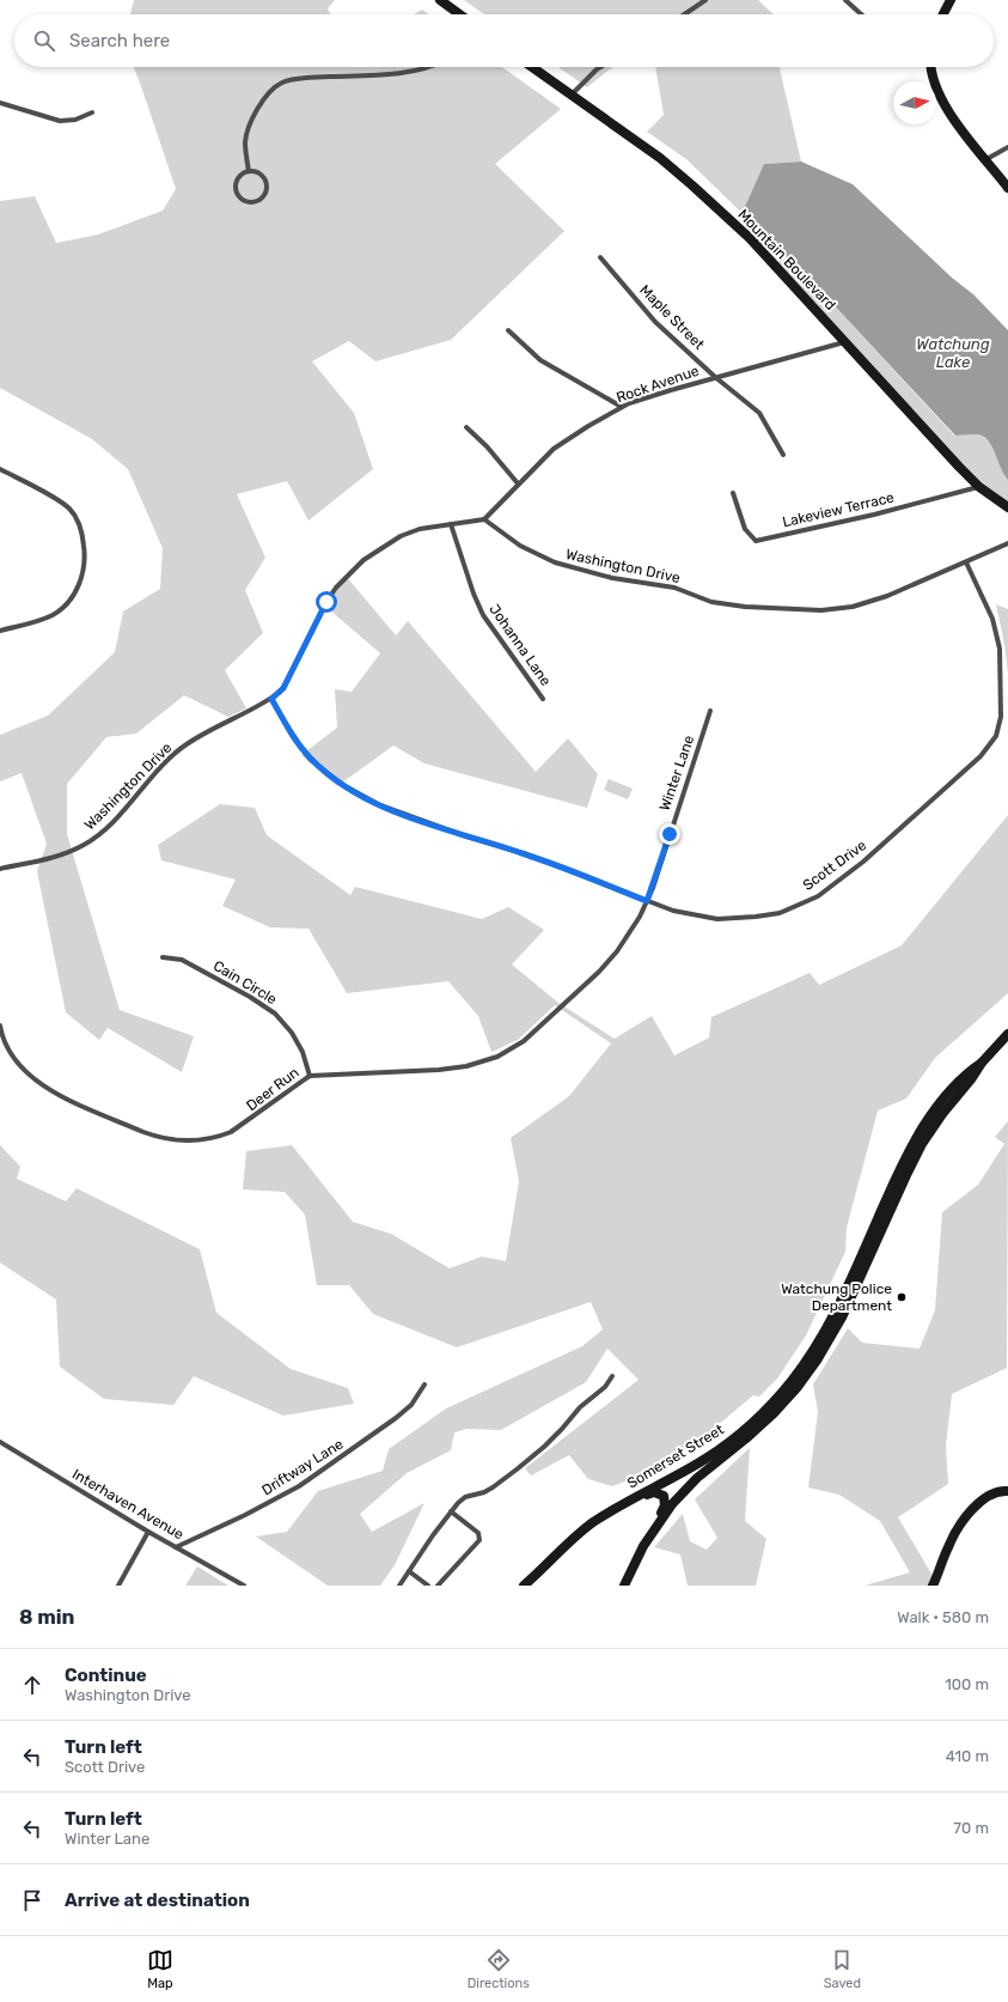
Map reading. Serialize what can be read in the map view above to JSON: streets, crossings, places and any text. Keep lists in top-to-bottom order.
{
  "streets": {
    "main road": ["Mountain Boulevard", "Somerset Street"],
    "street": [
      "Maple Street",
      "Rock Avenue",
      "Lakeview Terrace",
      "Washington Drive",
      "Johanna Lane",
      "Winter Lane",
      "Scott Drive",
      "Cain Circle",
      "Deer Run",
      "Driftway Lane",
      "Interhaven Avenue"
    ]
  },
  "crossings": [
    ["Mountain Boulevard", "Rock Avenue"],
    ["Mountain Boulevard", "Lakeview Terrace"],
    ["Maple Street", "Rock Avenue"],
    ["Rock Avenue", "Washington Drive"],
    ["Washington Drive", "Johanna Lane"],
    ["Washington Drive", "Scott Drive"],
    ["Winter Lane", "Scott Drive"],
    ["Winter Lane", "Deer Run"],
    ["Cain Circle", "Deer Run"],
    ["Driftway Lane", "Interhaven Avenue"]
  ],
  "water": ["Watchung Lake"],
  "places": ["Watchung Police Department"],
  "north": "right",
  "page": {
    "search": "Search here",
    "heading": ["8 min", "Walk · 580 m"],
    "list": [
      ["Continue", "Washington Drive", "100 m"],
      ["Turn left", "Scott Drive", "410 m"],
      ["Turn left", "Winter Lane", "70 m"],
      "Arrive at destination"
    ],
    "nav": ["Map", "Directions", "Saved"]
  }
}
